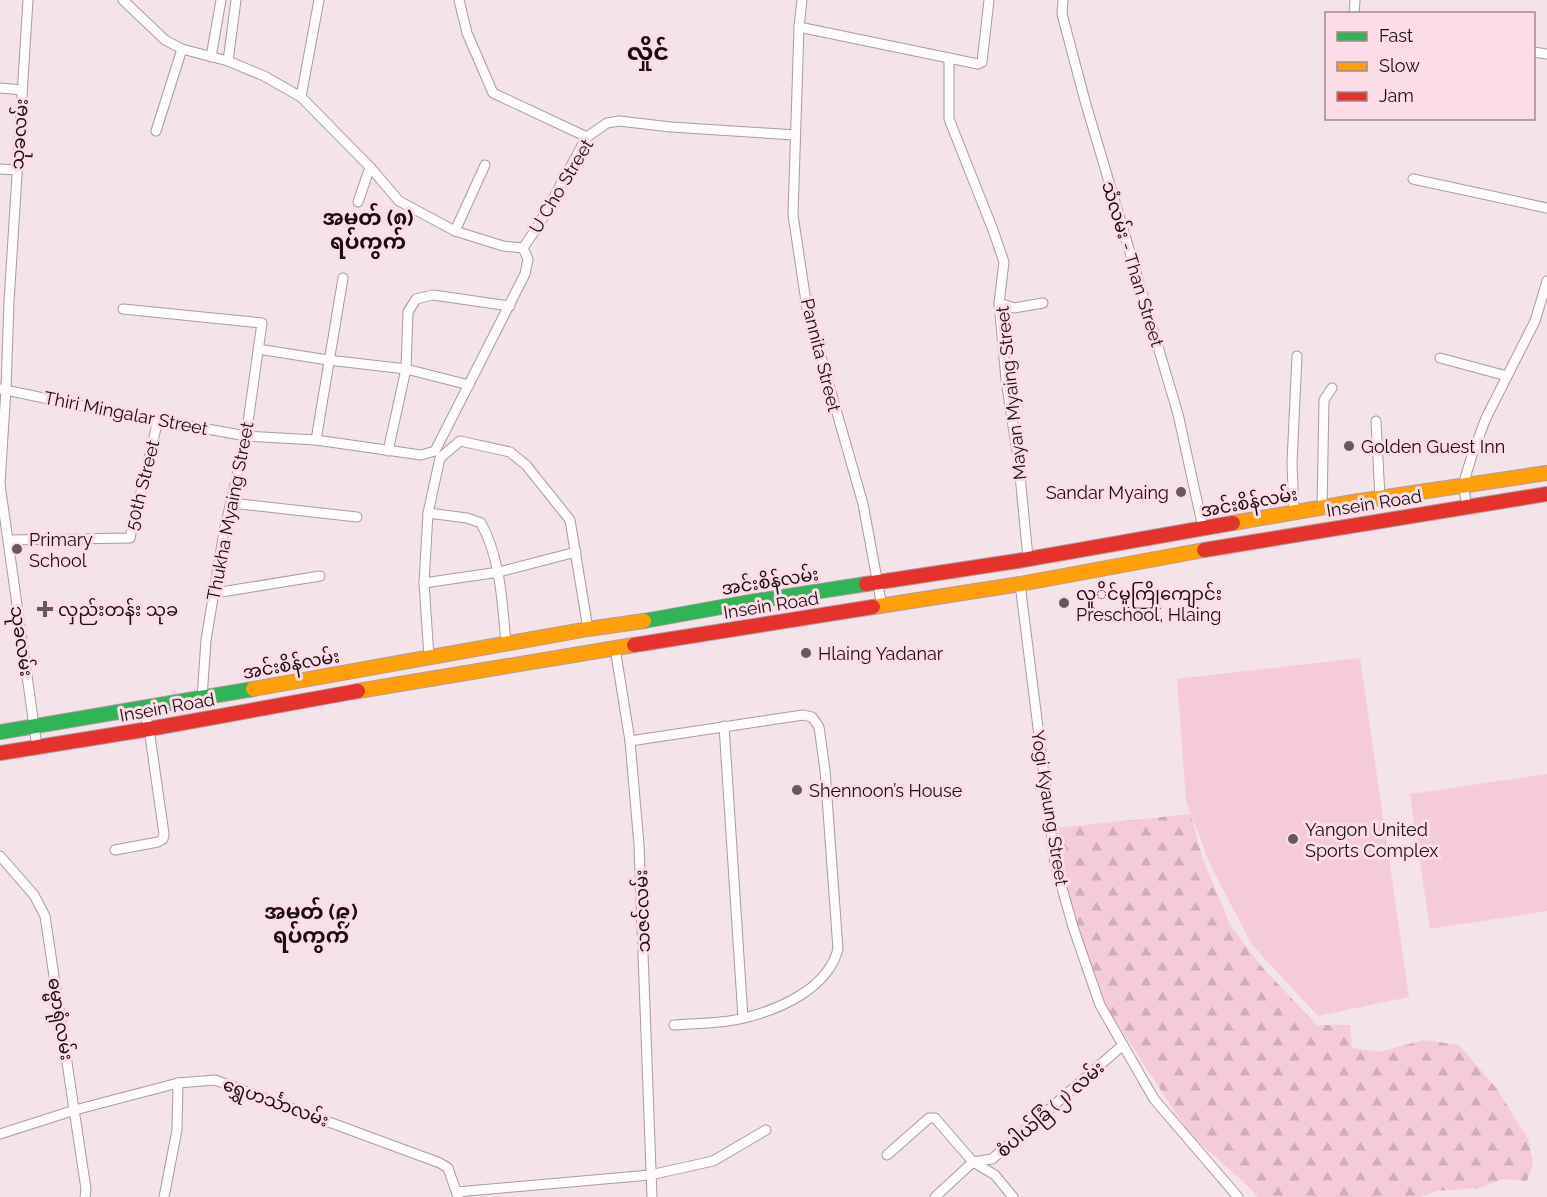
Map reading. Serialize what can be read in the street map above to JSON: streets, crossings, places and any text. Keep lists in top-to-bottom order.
{
  "streets": {
    "main road": ["အင်းစိန်လမ်း", "Insein Road"],
    "street": [
      "သုခလမ်း",
      "U Cho Street",
      "သံလမ်း - Than Street",
      "Pannita Street",
      "Mayan Myaing Street",
      "Thiri Mingalar Street",
      "50th Street",
      "Thukha Myaing Street",
      "Yogi Kyaung Street",
      "သဇင်လမ်း",
      "ဓမ္မာရုံလမ်း",
      "ရွှေဟင်္သာလမ်း",
      "စံပါယ်ခြံ (၂) လမ်း"
    ]
  },
  "crossings": [
    ["သုခလမ်း", "Thiri Mingalar Street"],
    ["သုခလမ်း", "50th Street"],
    ["သုခလမ်း", "အင်းစိန်လမ်း"],
    ["သုခလမ်း", "Insein Road"],
    ["U Cho Street", "Pannita Street"],
    ["သံလမ်း - Than Street", "အင်းစိန်လမ်း"],
    ["Pannita Street", "အင်းစိန်လမ်း"],
    ["Pannita Street", "Insein Road"],
    ["Mayan Myaing Street", "အင်းစိန်လမ်း"],
    ["Thiri Mingalar Street", "50th Street"],
    ["Thiri Mingalar Street", "Thukha Myaing Street"],
    ["အင်းစိန်လမ်း", "Thukha Myaing Street"],
    ["Insein Road", "Yogi Kyaung Street"],
    ["Insein Road", "သဇင်လမ်း"],
    ["Yogi Kyaung Street", "စံပါယ်ခြံ (၂) လမ်း"],
    ["ဓမ္မာရုံလမ်း", "ရွှေဟင်္သာလမ်း"]
  ],
  "districts": ["လှိုင်", "အမှတ် (၈) ရပ်ကွက်", "အမှတ် (၉) ရပ်ကွက်"],
  "places": {
    "other": [
      "Golden Guest Inn",
      "Sandar Myaing",
      "Primary School",
      "လှုိင်မူကြိုကျောင်း Preschool, Hlaing",
      "Hlaing Yadanar",
      "Shennoon’s House",
      "Yangon United Sports Complex"
    ],
    "health": ["လှည်းတန်း သုခ"]
  },
  "legend": ["Fast", "Slow", "Jam"]
}
